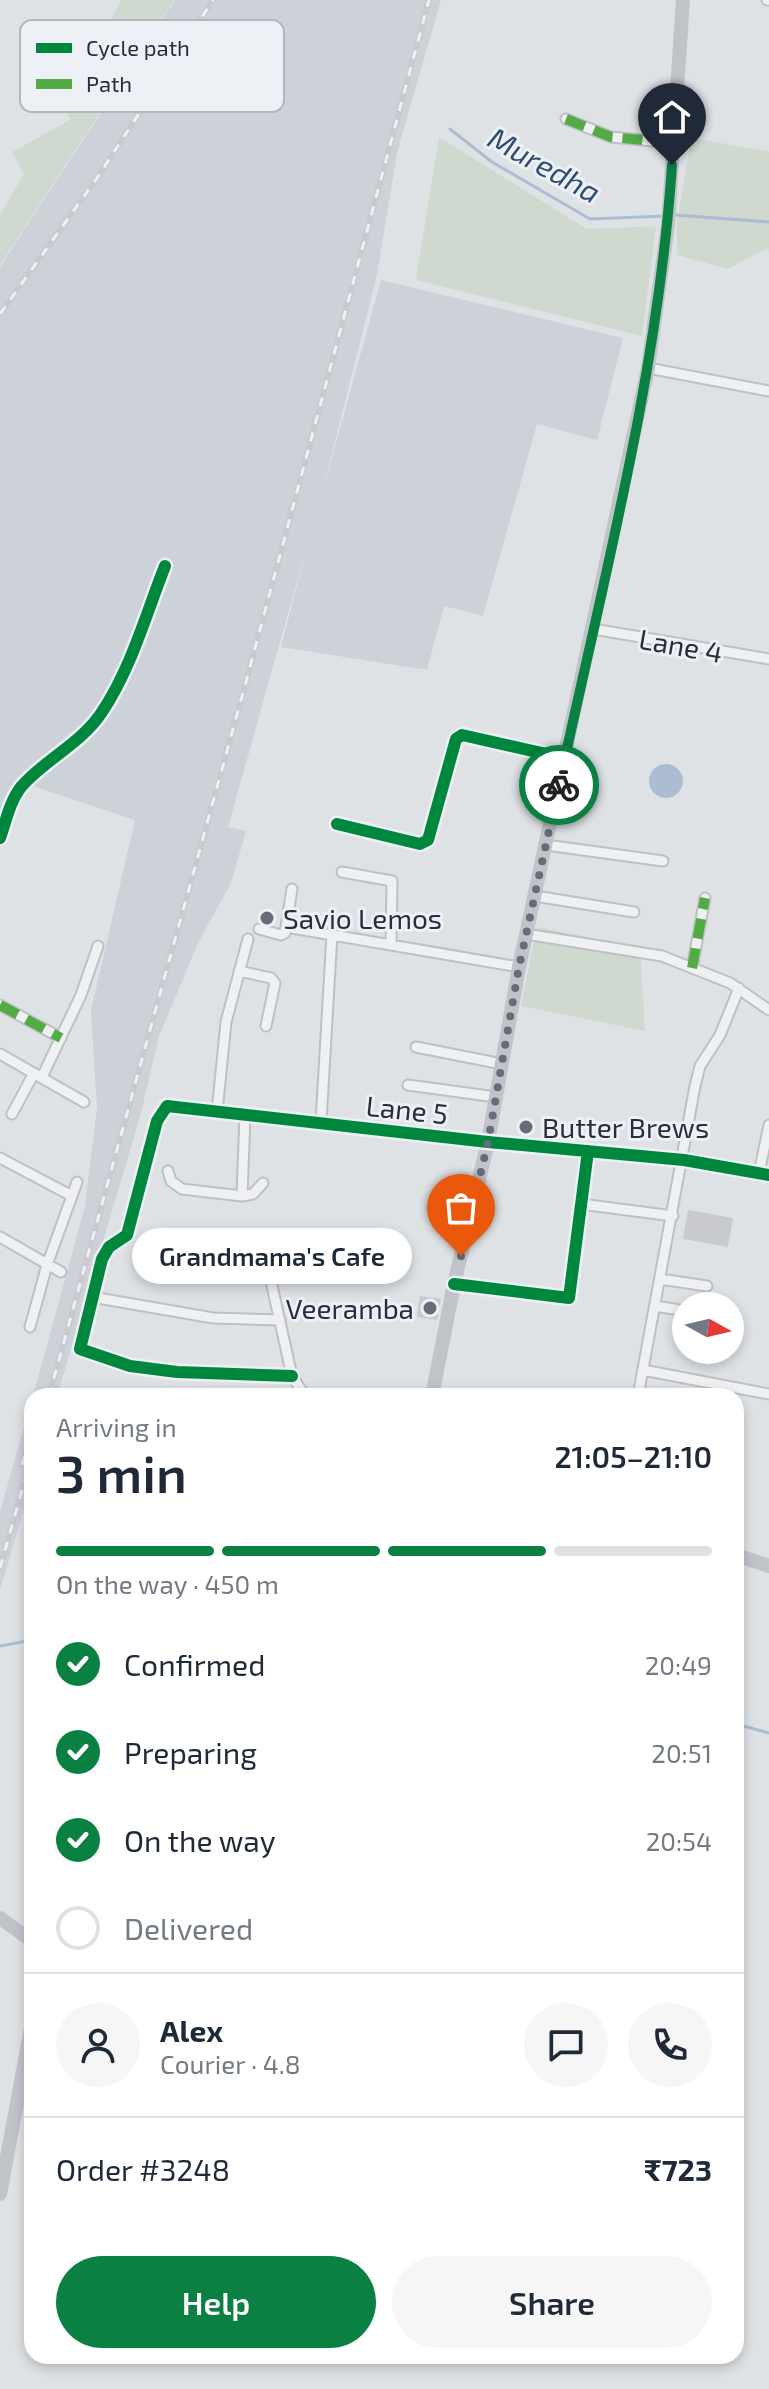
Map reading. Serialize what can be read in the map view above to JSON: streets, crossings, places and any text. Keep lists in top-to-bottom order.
{
  "streets": {
    "street": ["Lane 4", "Lane 5"]
  },
  "water": ["Muredha"],
  "places": [
    "Savio Lemos",
    "Butter Brews",
    "Grandmama's Cafe",
    "Veeramba"
  ],
  "legend": ["Cycle path", "Path"],
  "north": "right",
  "page": {
    "bubble": "Grandmama's Cafe",
    "heading": ["3 min", "Arriving in", "21:05–21:10"],
    "panel": [
      "Alex",
      "Courier · 4.8",
      "Order #3248",
      "₹723"
    ],
    "bar": "On the way · 450 m",
    "list": [
      ["Confirmed", "20:49"],
      ["Preparing", "20:51"],
      ["On the way", "20:54"],
      "Delivered"
    ],
    "buttons": ["Help", "Share"]
  }
}
